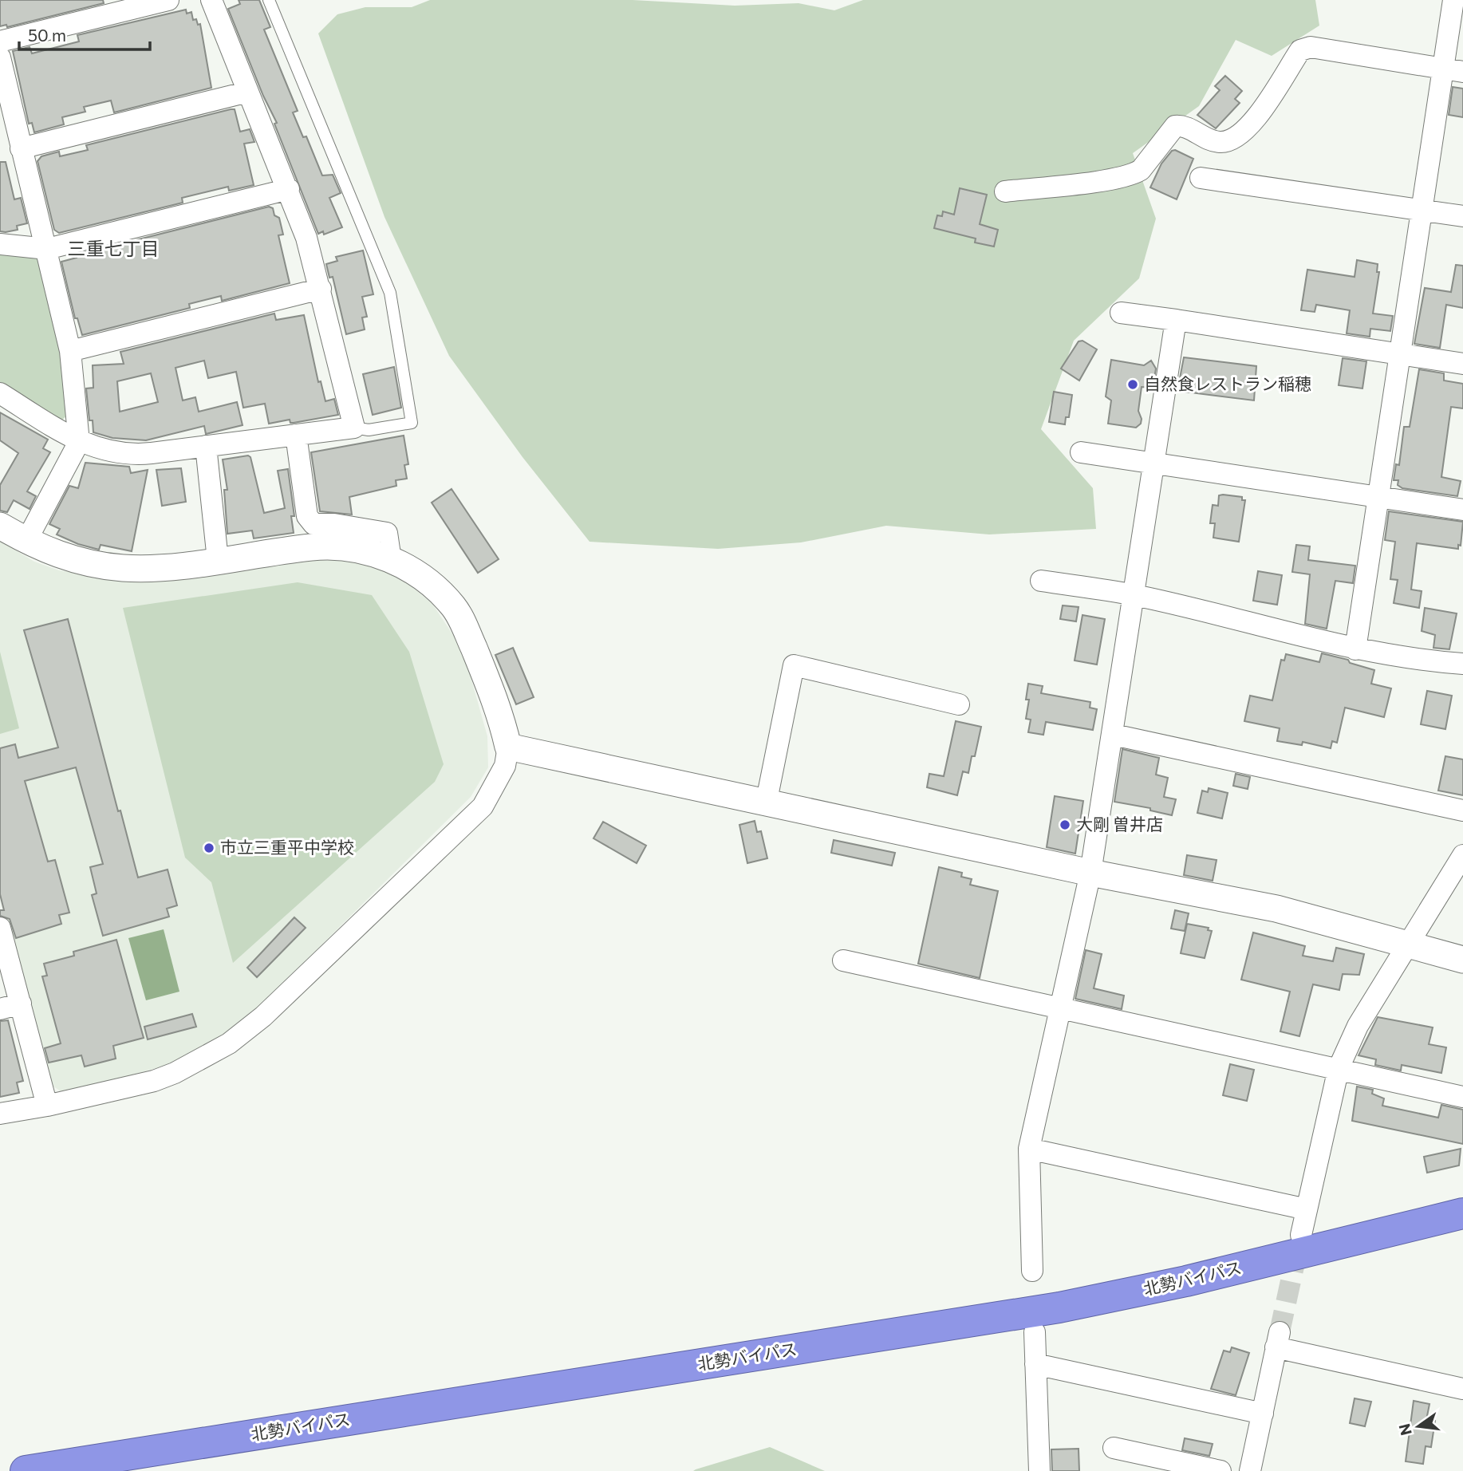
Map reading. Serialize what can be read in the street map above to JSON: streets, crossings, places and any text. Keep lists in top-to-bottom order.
{
  "streets": {
    "highway": ["北勢バイパス"]
  },
  "districts": ["三重七丁目"],
  "places": ["自然食レストラン稲穂", "大剛 曽井店", "市立三重平中学校"],
  "scale_bar": "50 m",
  "north": "left"
}
